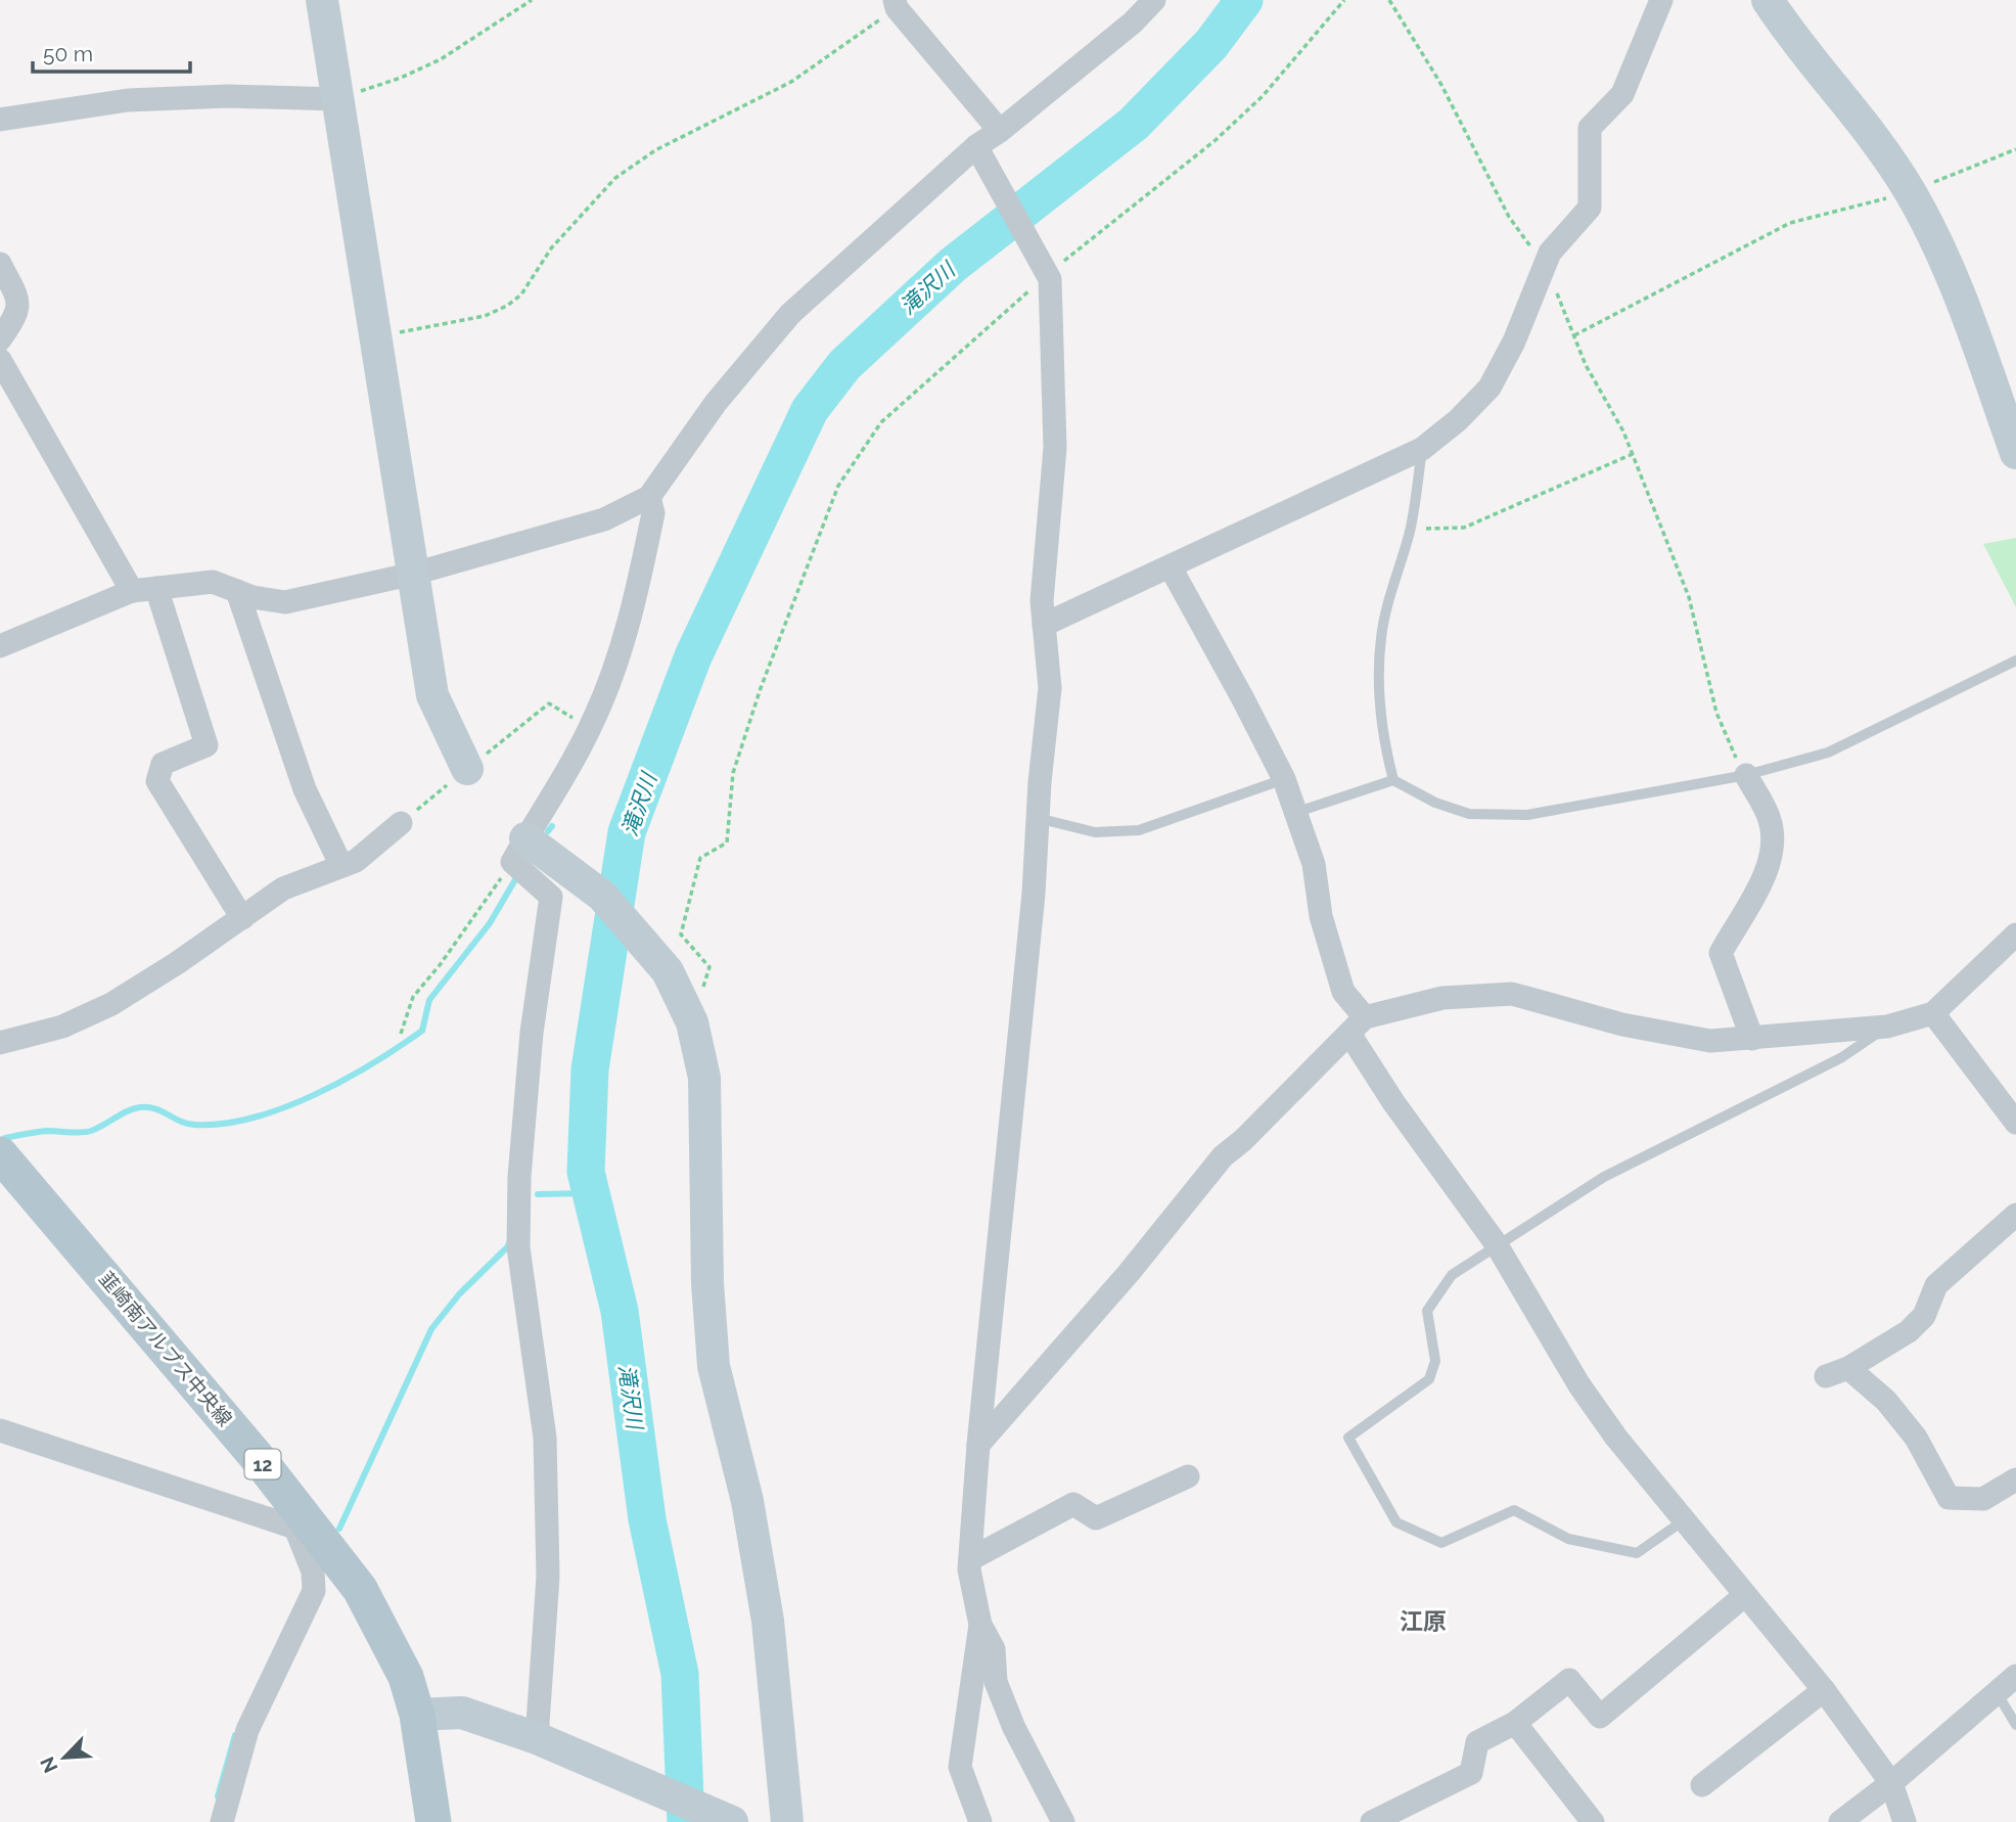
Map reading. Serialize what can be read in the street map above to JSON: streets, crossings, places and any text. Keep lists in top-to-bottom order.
{
  "streets": {
    "main road": ["韮崎南アルプス中央線", "12"]
  },
  "districts": ["江原"],
  "water": ["滝沢川"],
  "scale_bar": "50 m",
  "north": "bottom left"
}
